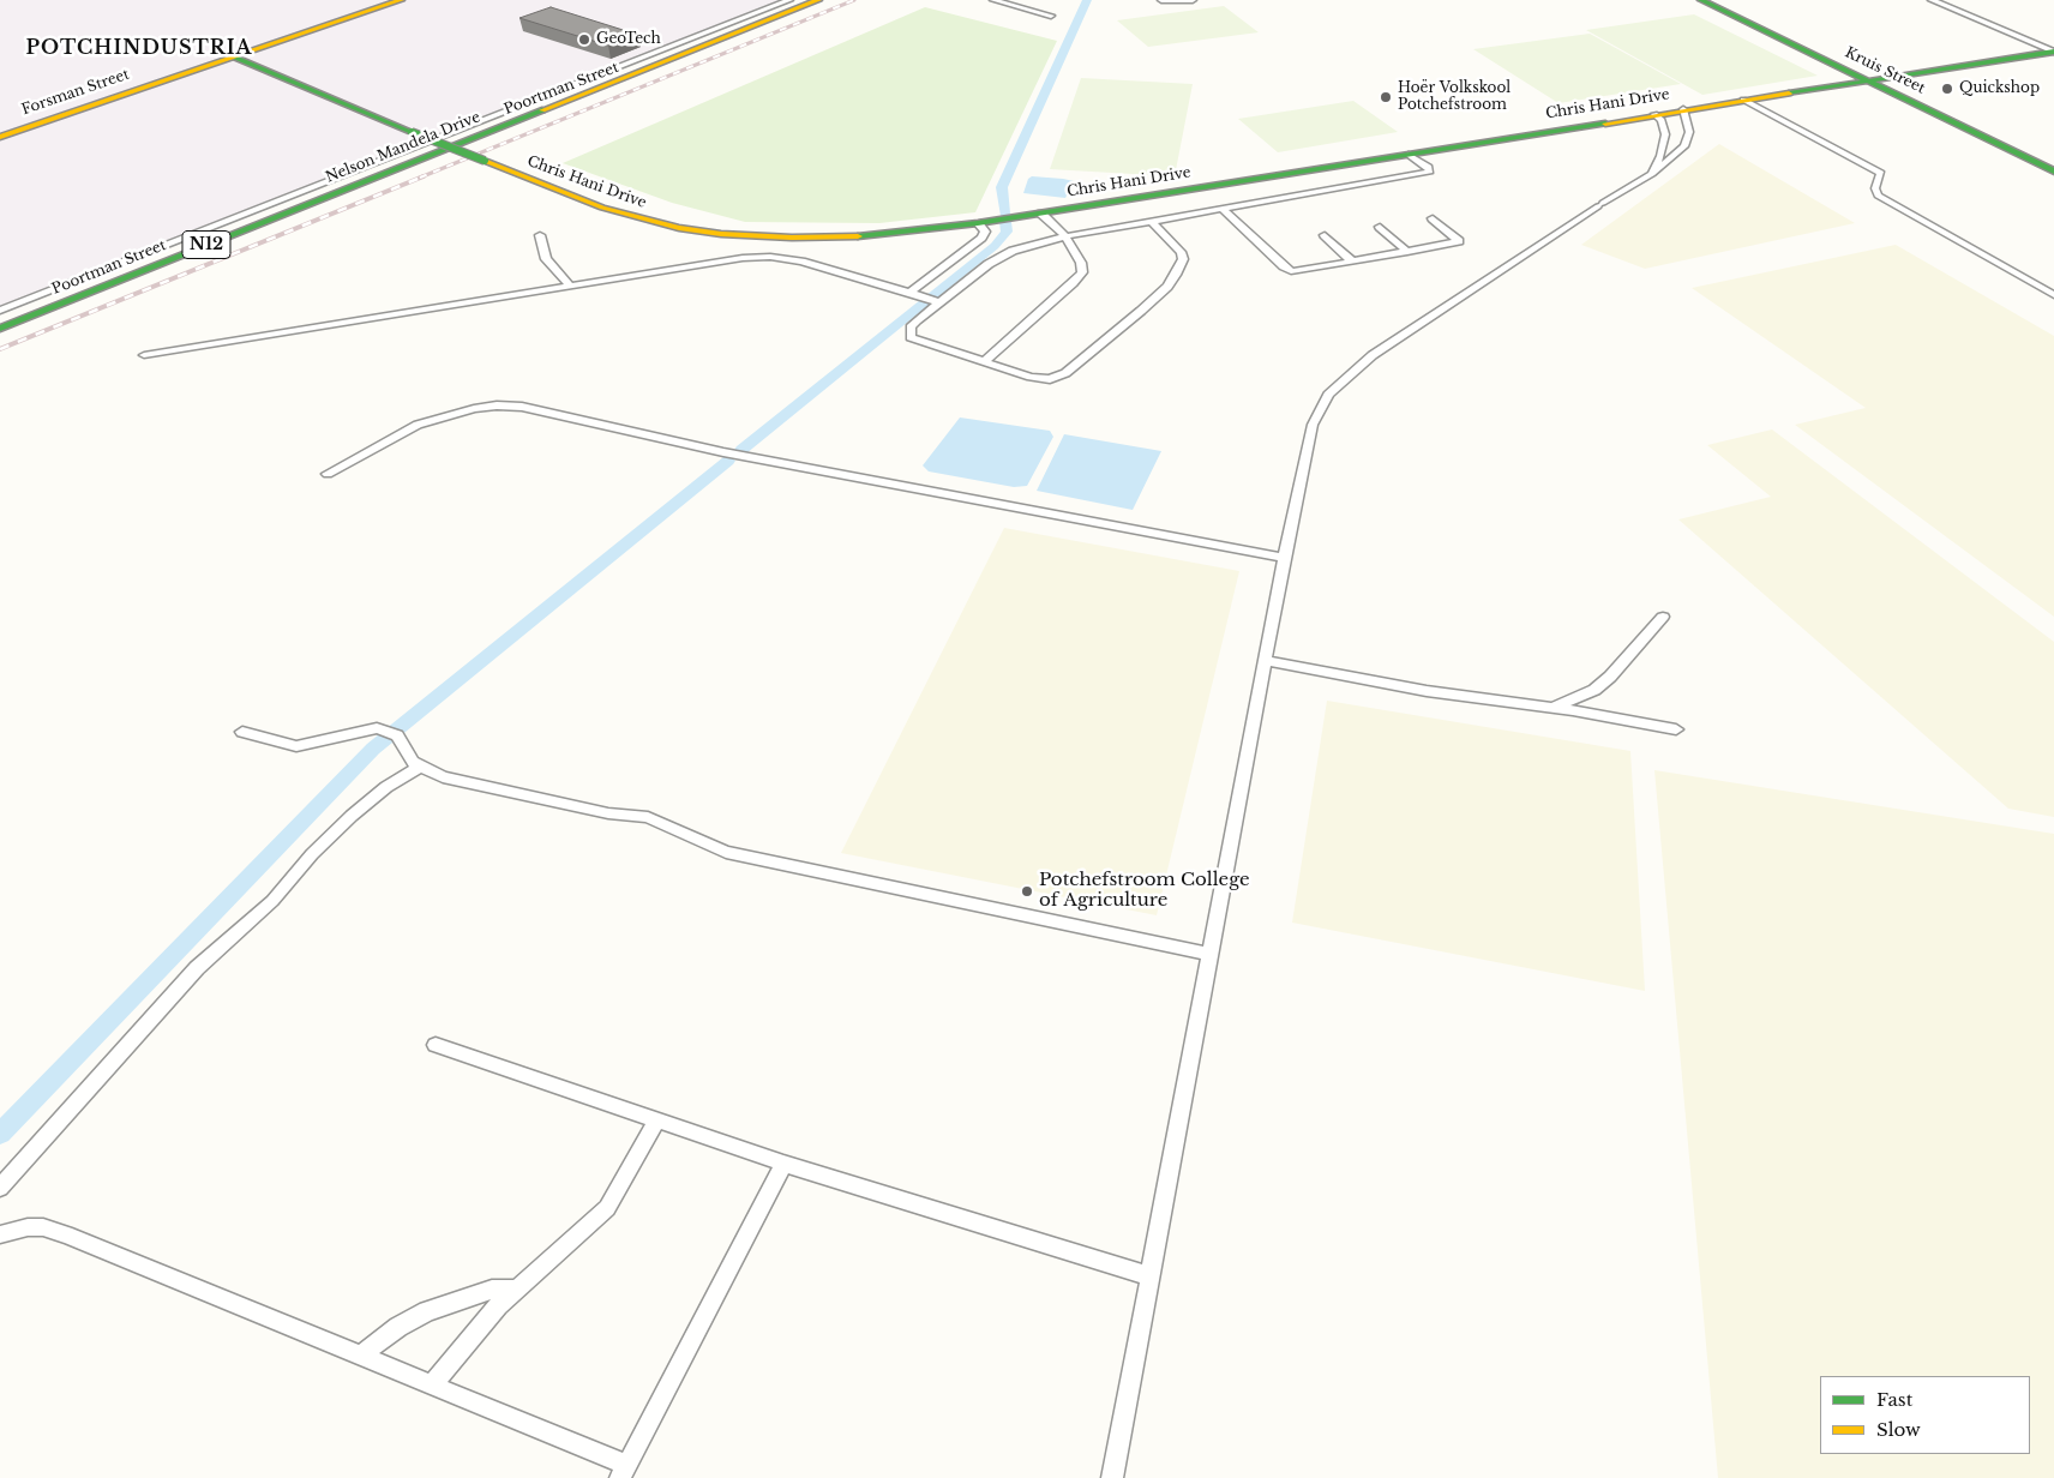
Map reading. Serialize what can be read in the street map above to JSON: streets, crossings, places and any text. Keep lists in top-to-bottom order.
{
  "streets": {
    "main road": [
      "Kruis Street",
      "Forsman Street",
      "Chris Hani Drive",
      "Nelson Mandela Drive",
      "N12"
    ],
    "street": ["Poortman Street"]
  },
  "crossings": [
    ["Kruis Street", "Chris Hani Drive"],
    ["Forsman Street", "Chris Hani Drive"]
  ],
  "districts": ["POTCHINDUSTRIA"],
  "places": [
    "GeoTech",
    "Quickshop",
    "Hoër Volkskool Potchefstroom",
    "Potchefstroom College of Agriculture"
  ],
  "legend": ["Fast", "Slow"]
}
